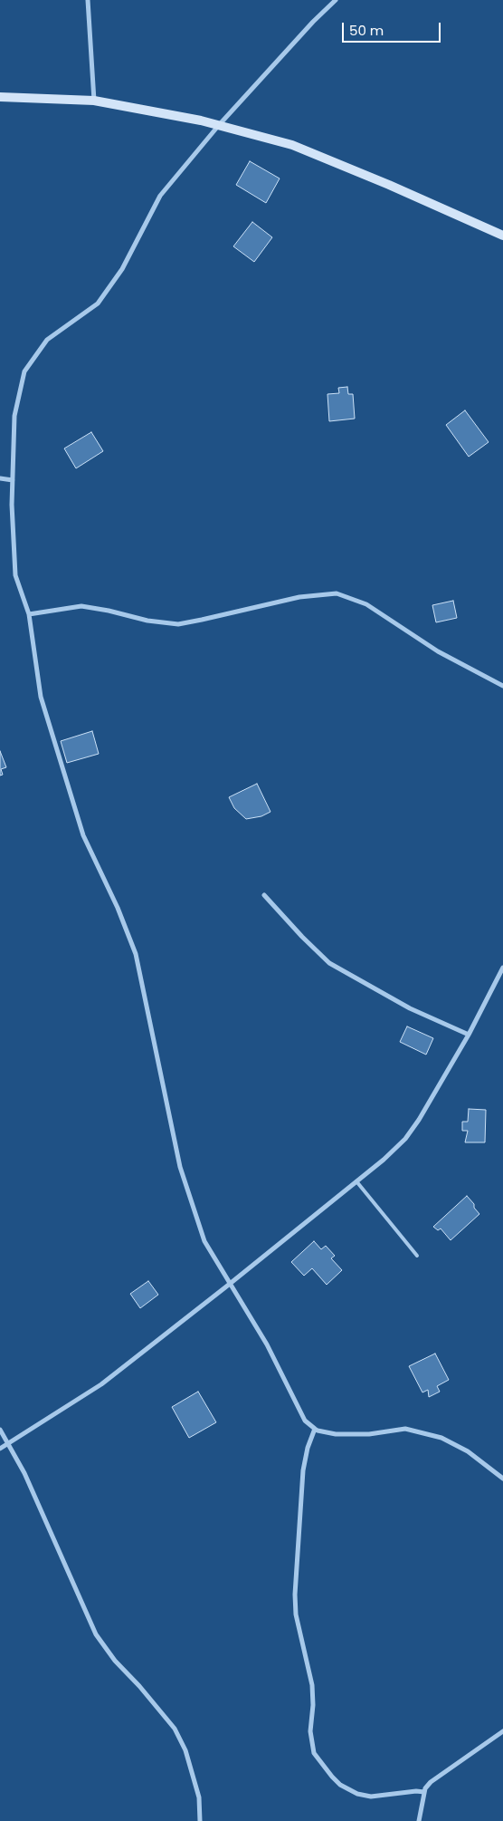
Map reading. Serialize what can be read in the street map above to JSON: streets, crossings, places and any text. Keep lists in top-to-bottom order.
{
  "scale_bar": "50 m"
}
